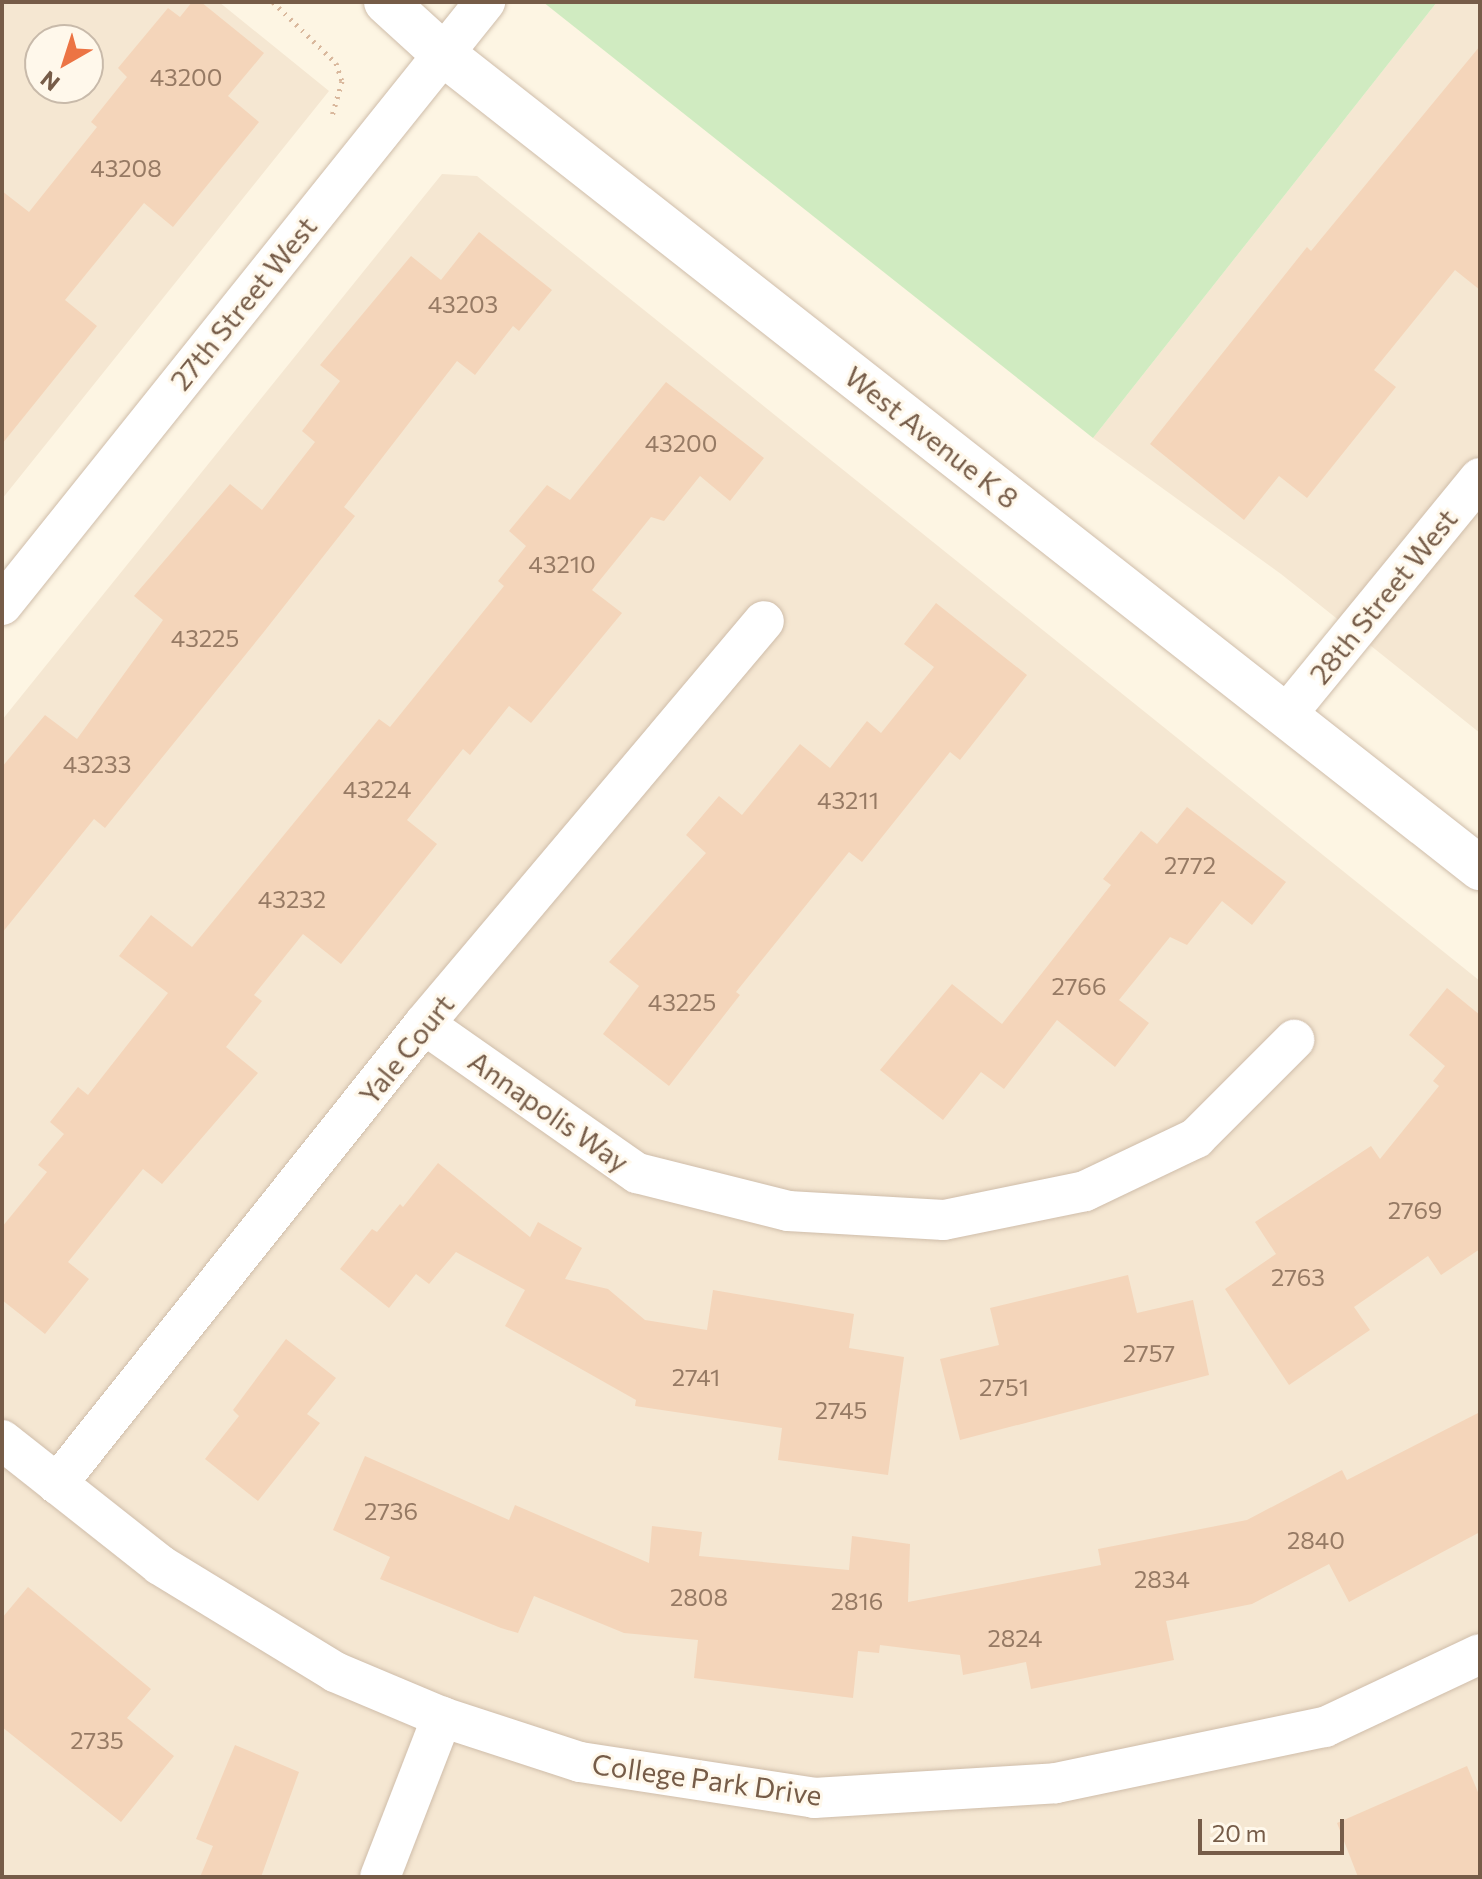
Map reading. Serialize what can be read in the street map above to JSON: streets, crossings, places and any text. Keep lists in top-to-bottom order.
{
  "streets": {
    "street": [
      "27th Street West",
      "West Avenue K 8",
      "28th Street West",
      "Yale Court",
      "Annapolis Way",
      "College Park Drive"
    ]
  },
  "crossings": [
    ["27th Street West", "West Avenue K 8"],
    ["West Avenue K 8", "28th Street West"],
    ["Yale Court", "Annapolis Way"],
    ["Yale Court", "College Park Drive"]
  ],
  "house_numbers": [
    "43200",
    "43208",
    "43203",
    "43200",
    "43210",
    "43225",
    "43233",
    "43224",
    "43211",
    "2772",
    "43232",
    "2766",
    "43225",
    "2769",
    "2763",
    "2757",
    "2741",
    "2751",
    "2745",
    "2736",
    "2840",
    "2834",
    "2808",
    "2816",
    "2824",
    "2735"
  ],
  "scale_bar": "20 m",
  "north": "bottom left"
}
